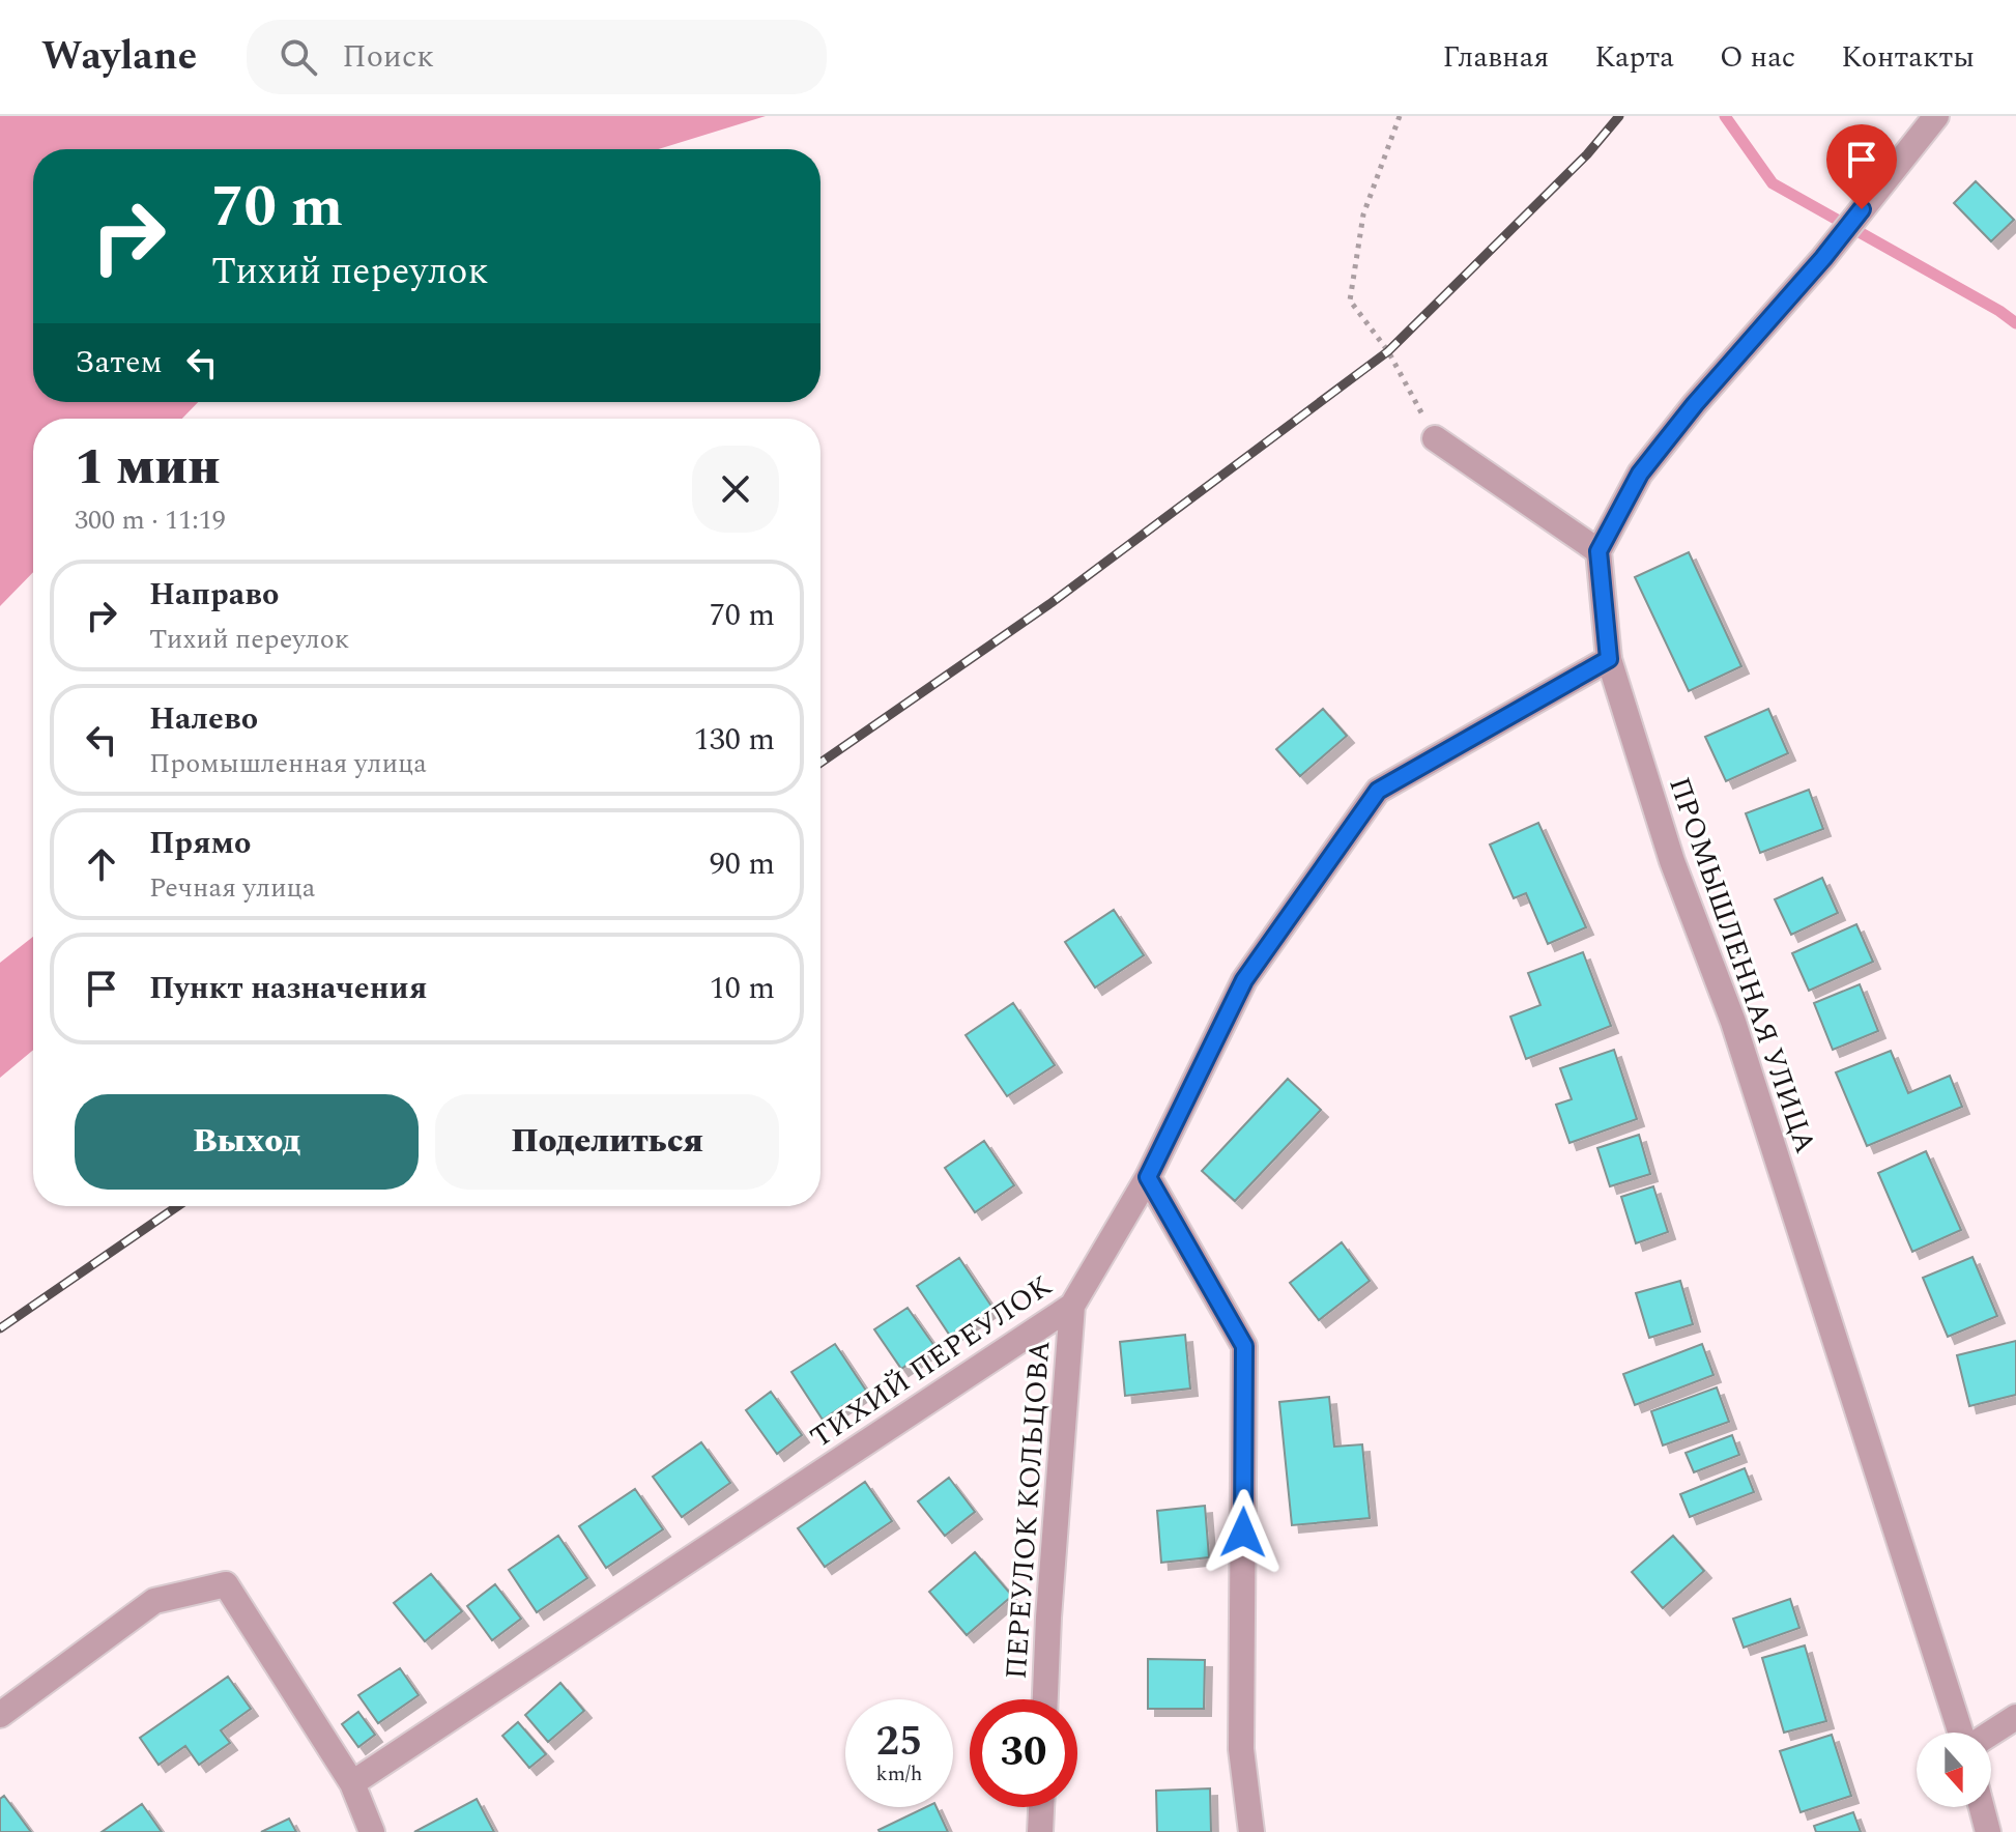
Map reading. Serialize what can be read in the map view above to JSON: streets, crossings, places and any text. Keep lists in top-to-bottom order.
{
  "streets": {
    "street": ["ПРОМЫШЛЕННАЯ УЛИЦА", "ТИХИЙ ПЕРЕУЛОК", "ПЕРЕУЛОК КОЛЬЦОВА"]
  },
  "crossings": [
    ["ПРОМЫШЛЕННАЯ УЛИЦА", "ТИХИЙ ПЕРЕУЛОК"],
    ["ТИХИЙ ПЕРЕУЛОК", "ПЕРЕУЛОК КОЛЬЦОВА"]
  ],
  "north": "bottom",
  "page": {
    "header": "Waylane",
    "search": "Поиск",
    "nav": [
      "Главная",
      "Карта",
      "О нас",
      "Контакты"
    ],
    "turn": ["70 m", "Тихий переулок"],
    "then": "Затем",
    "heading": ["1 мин", "300 m · 11:19"],
    "list": [
      {
        "name": "Направо",
        "note": "Тихий переулок",
        "value": "70 m"
      },
      {
        "name": "Налево",
        "note": "Промышленная улица",
        "value": "130 m"
      },
      {
        "name": "Прямо",
        "note": "Речная улица",
        "value": "90 m"
      },
      {
        "name": "Пункт назначения",
        "value": "10 m"
      }
    ],
    "buttons": ["Выход", "Поделиться"],
    "speed": "25 km/h",
    "limit": "30"
  }
}
